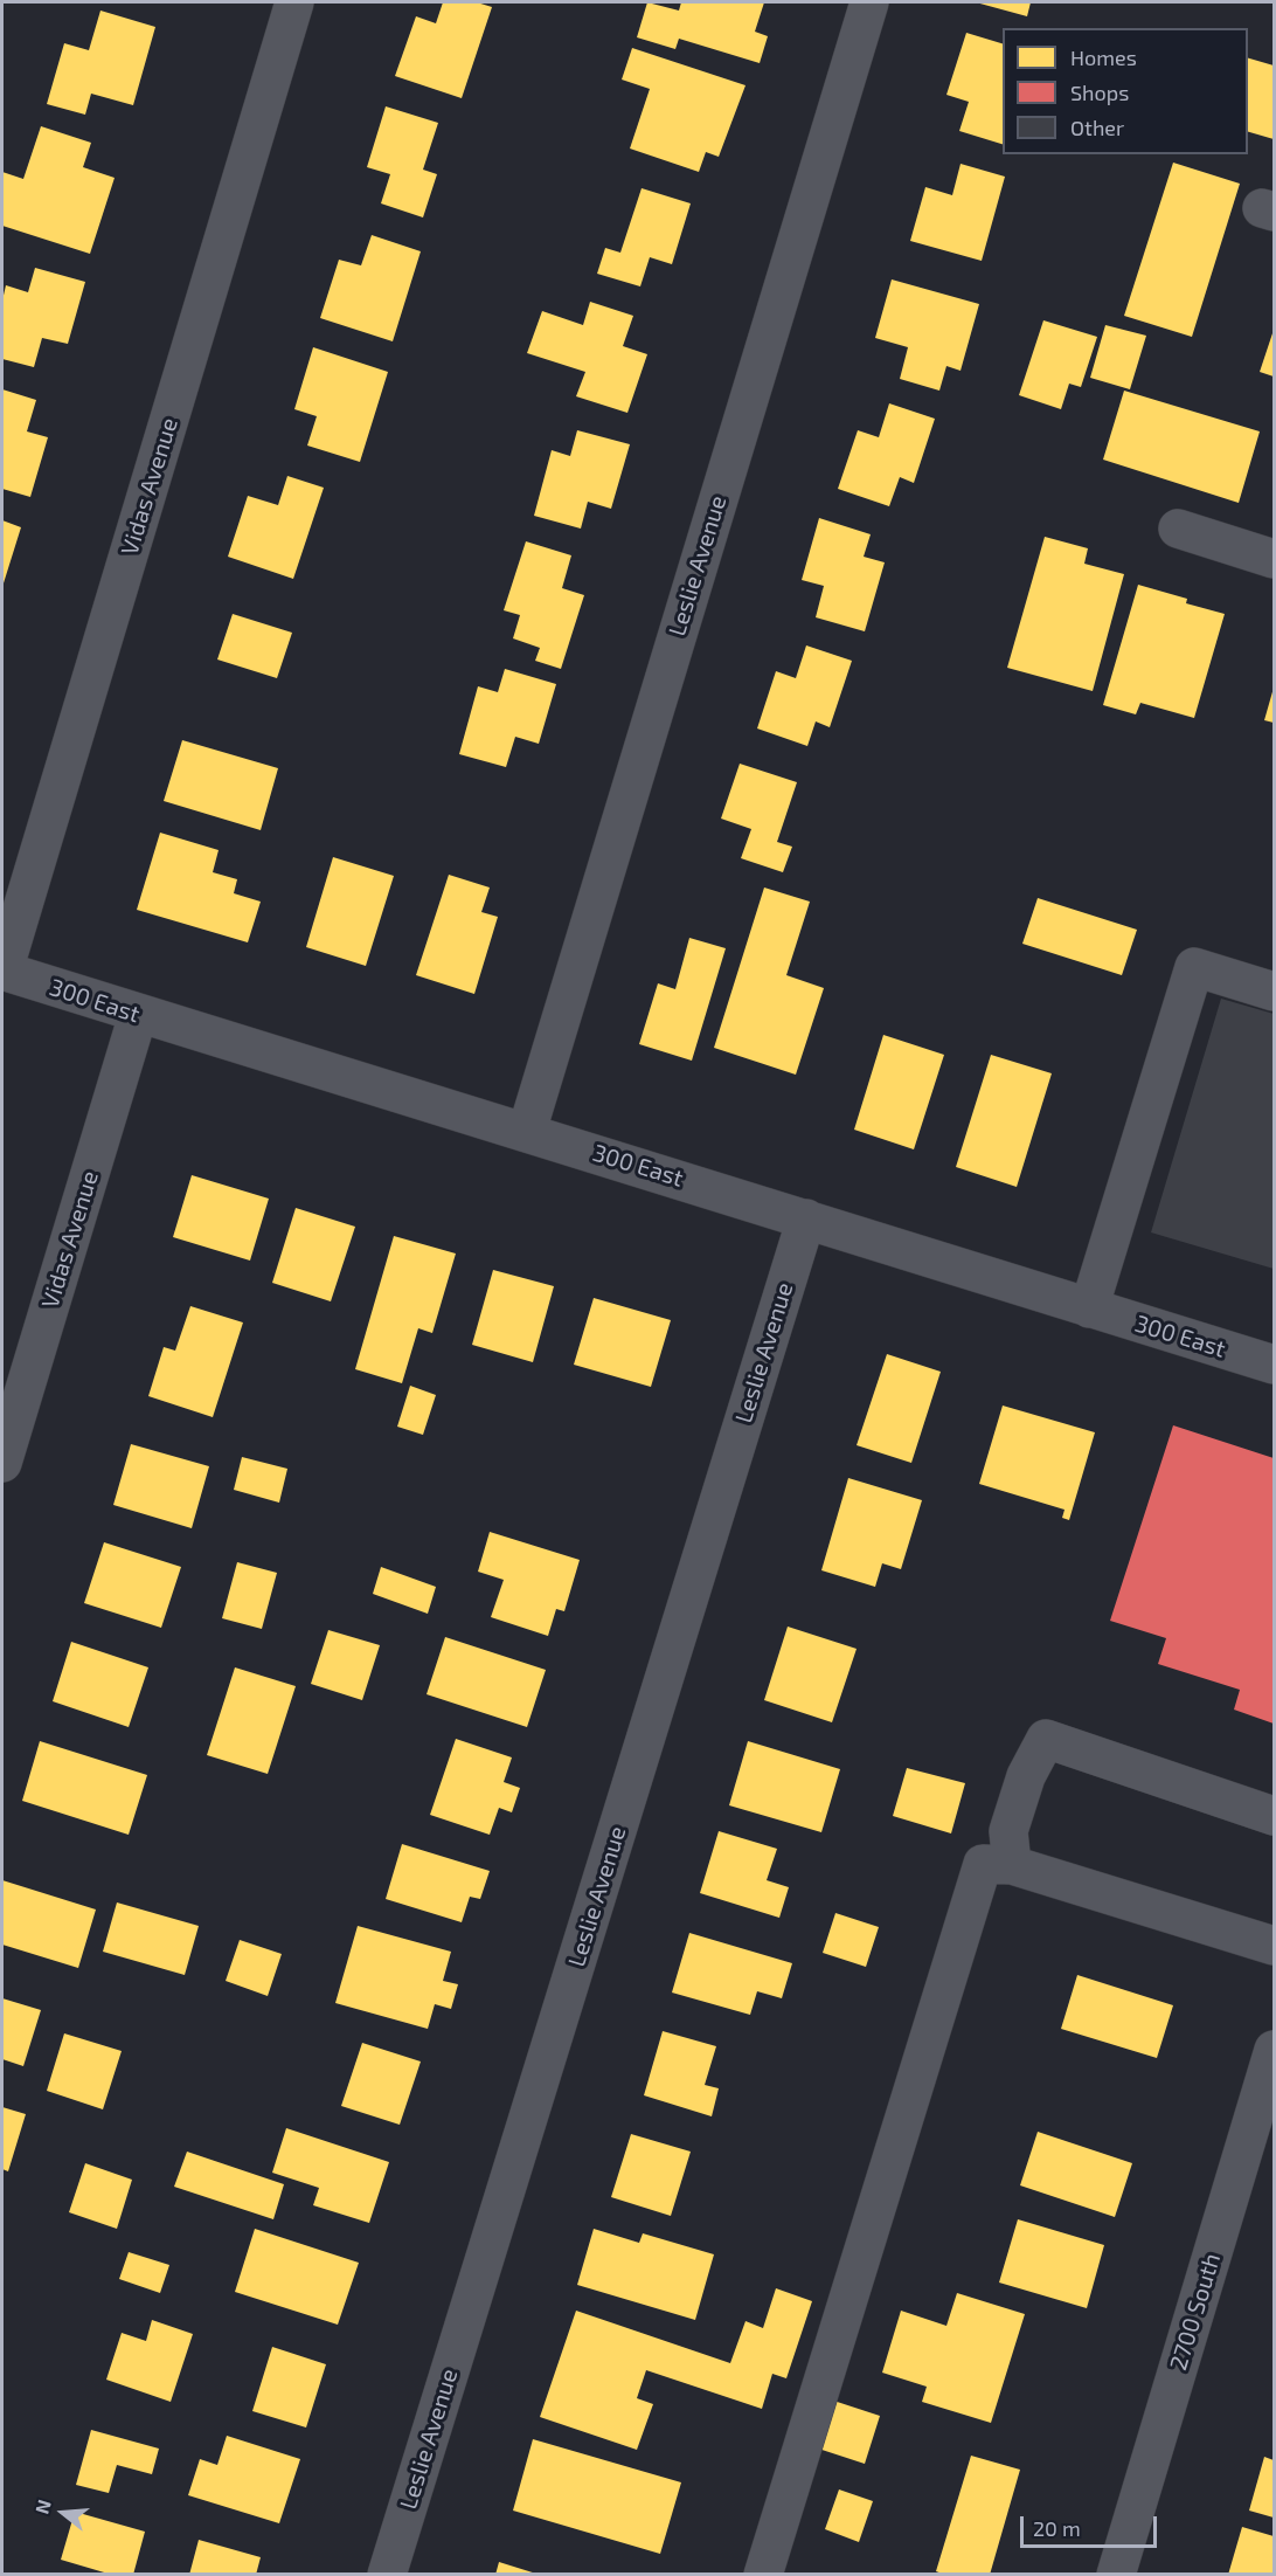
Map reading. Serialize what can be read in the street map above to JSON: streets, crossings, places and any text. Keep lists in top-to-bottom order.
{
  "streets": {
    "street": [
      "Vidas Avenue",
      "Leslie Avenue",
      "300 East",
      "2700 South"
    ]
  },
  "crossings": [
    ["Vidas Avenue", "300 East"],
    ["Leslie Avenue", "300 East"]
  ],
  "legend": ["Homes", "Shops", "Other"],
  "scale_bar": "20 m",
  "north": "left"
}
